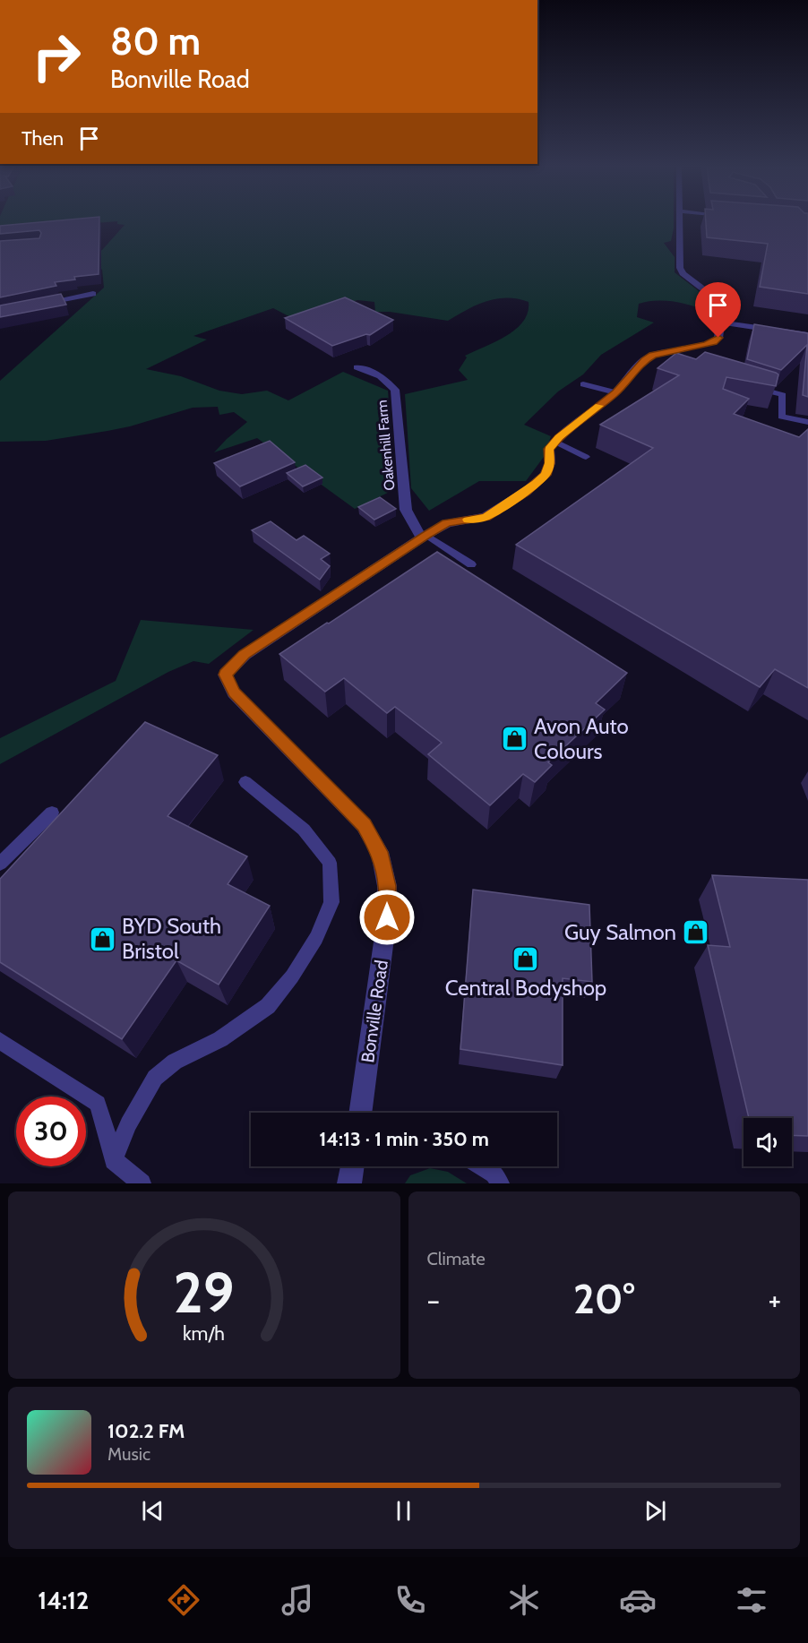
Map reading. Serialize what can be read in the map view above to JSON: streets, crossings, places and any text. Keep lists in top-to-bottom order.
{
  "streets": {
    "street": ["Oakenhill Farm", "Bonville Road"]
  },
  "crossings": [
    ["Oakenhill Farm", "Bonville Road"]
  ],
  "places": {
    "shop": [
      "Avon Auto Colours",
      "Guy Salmon",
      "BYD South Bristol",
      "Central Bodyshop"
    ]
  },
  "page": {
    "turn": ["80 m", "Bonville Road"],
    "then": "Then",
    "limit": "30",
    "trip": "14:13 · 1 min · 350 m",
    "tile": "Climate",
    "heat": ["−", "20°", "+"],
    "song": ["102.2 FM", "Music"],
    "tabs": "14:12",
    "gauge": ["29", "km/h"]
  }
}
